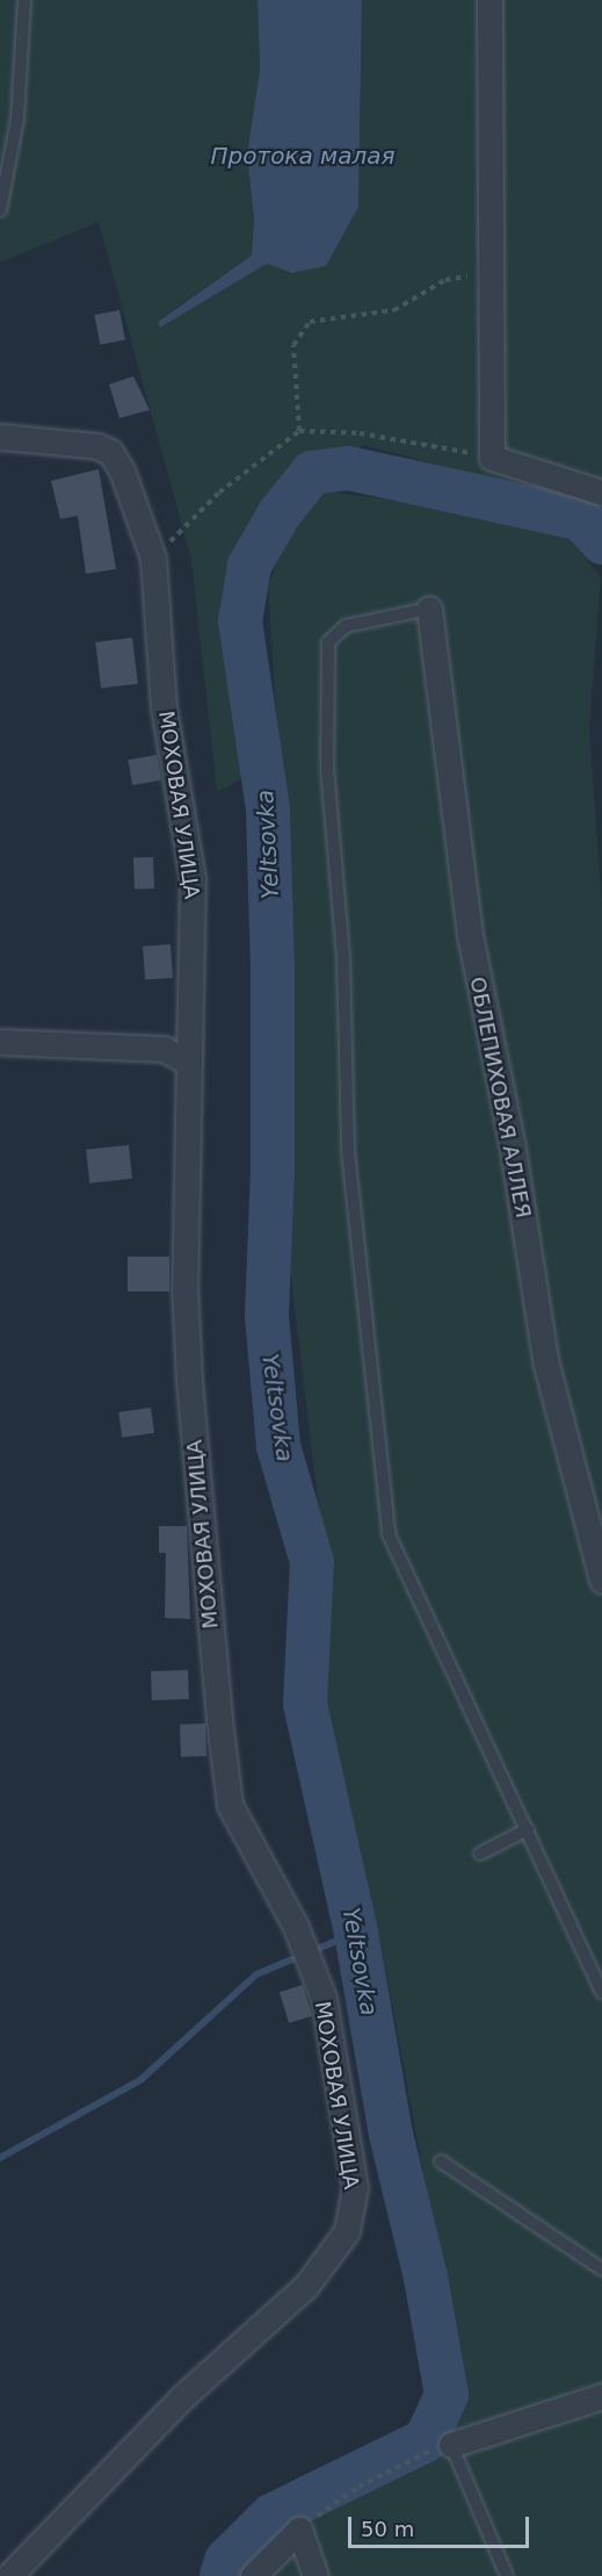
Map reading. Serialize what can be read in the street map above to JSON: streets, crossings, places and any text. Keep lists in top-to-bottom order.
{
  "streets": {
    "street": ["МОХОВАЯ УЛИЦА", "ОБЛЕПИХОВАЯ АЛЛЕЯ"]
  },
  "water": ["Протока малая", "Yeltsovka"],
  "scale_bar": "50 m"
}
